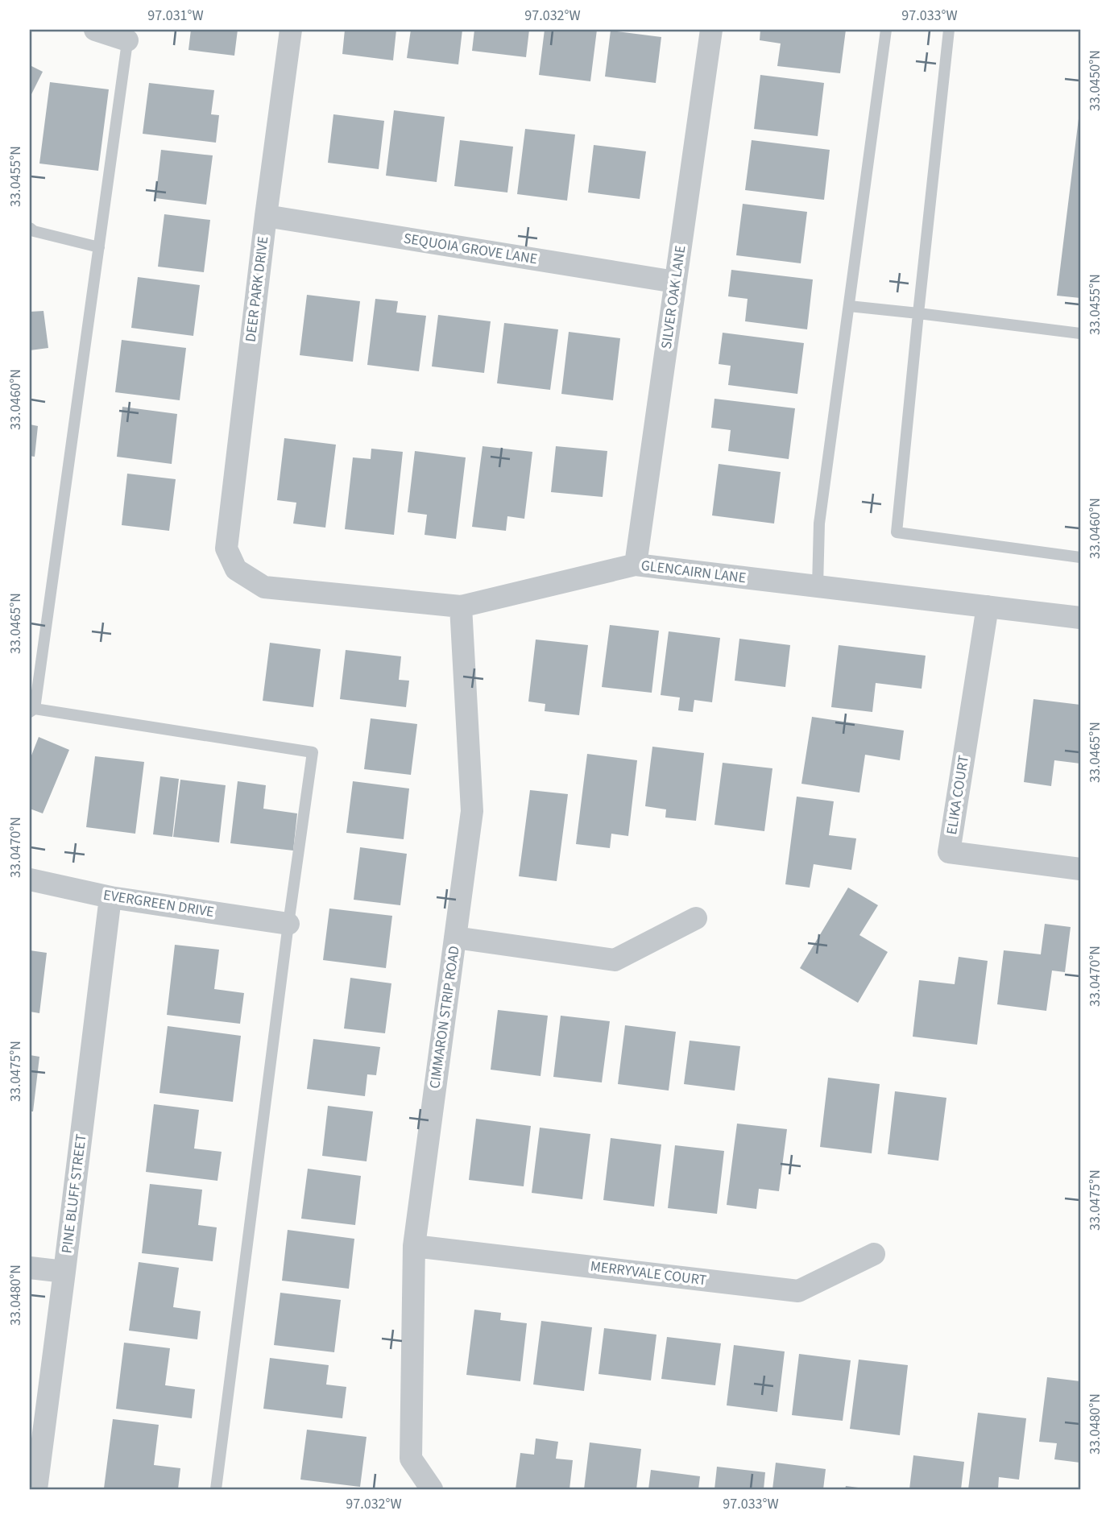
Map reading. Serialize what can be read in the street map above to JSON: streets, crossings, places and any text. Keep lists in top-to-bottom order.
{
  "streets": {
    "street": [
      "SEQUOIA GROVE LANE",
      "DEER PARK DRIVE",
      "SILVER OAK LANE",
      "GLENCAIRN LANE",
      "ELIKA COURT",
      "EVERGREEN DRIVE",
      "CIMMARON STRIP ROAD",
      "PINE BLUFF STREET",
      "MERRYVALE COURT"
    ]
  },
  "crossings": [
    ["SEQUOIA GROVE LANE", "DEER PARK DRIVE"],
    ["SEQUOIA GROVE LANE", "SILVER OAK LANE"],
    ["DEER PARK DRIVE", "GLENCAIRN LANE"],
    ["SILVER OAK LANE", "GLENCAIRN LANE"],
    ["GLENCAIRN LANE", "ELIKA COURT"],
    ["GLENCAIRN LANE", "CIMMARON STRIP ROAD"],
    ["EVERGREEN DRIVE", "PINE BLUFF STREET"],
    ["CIMMARON STRIP ROAD", "MERRYVALE COURT"]
  ],
  "coordinates": [
    "97.031°W",
    "97.032°W",
    "97.033°W",
    "33.0450°N",
    "33.0455°N",
    "33.0460°N",
    "33.0465°N",
    "33.0470°N",
    "33.0475°N",
    "33.0480°N"
  ]
}
